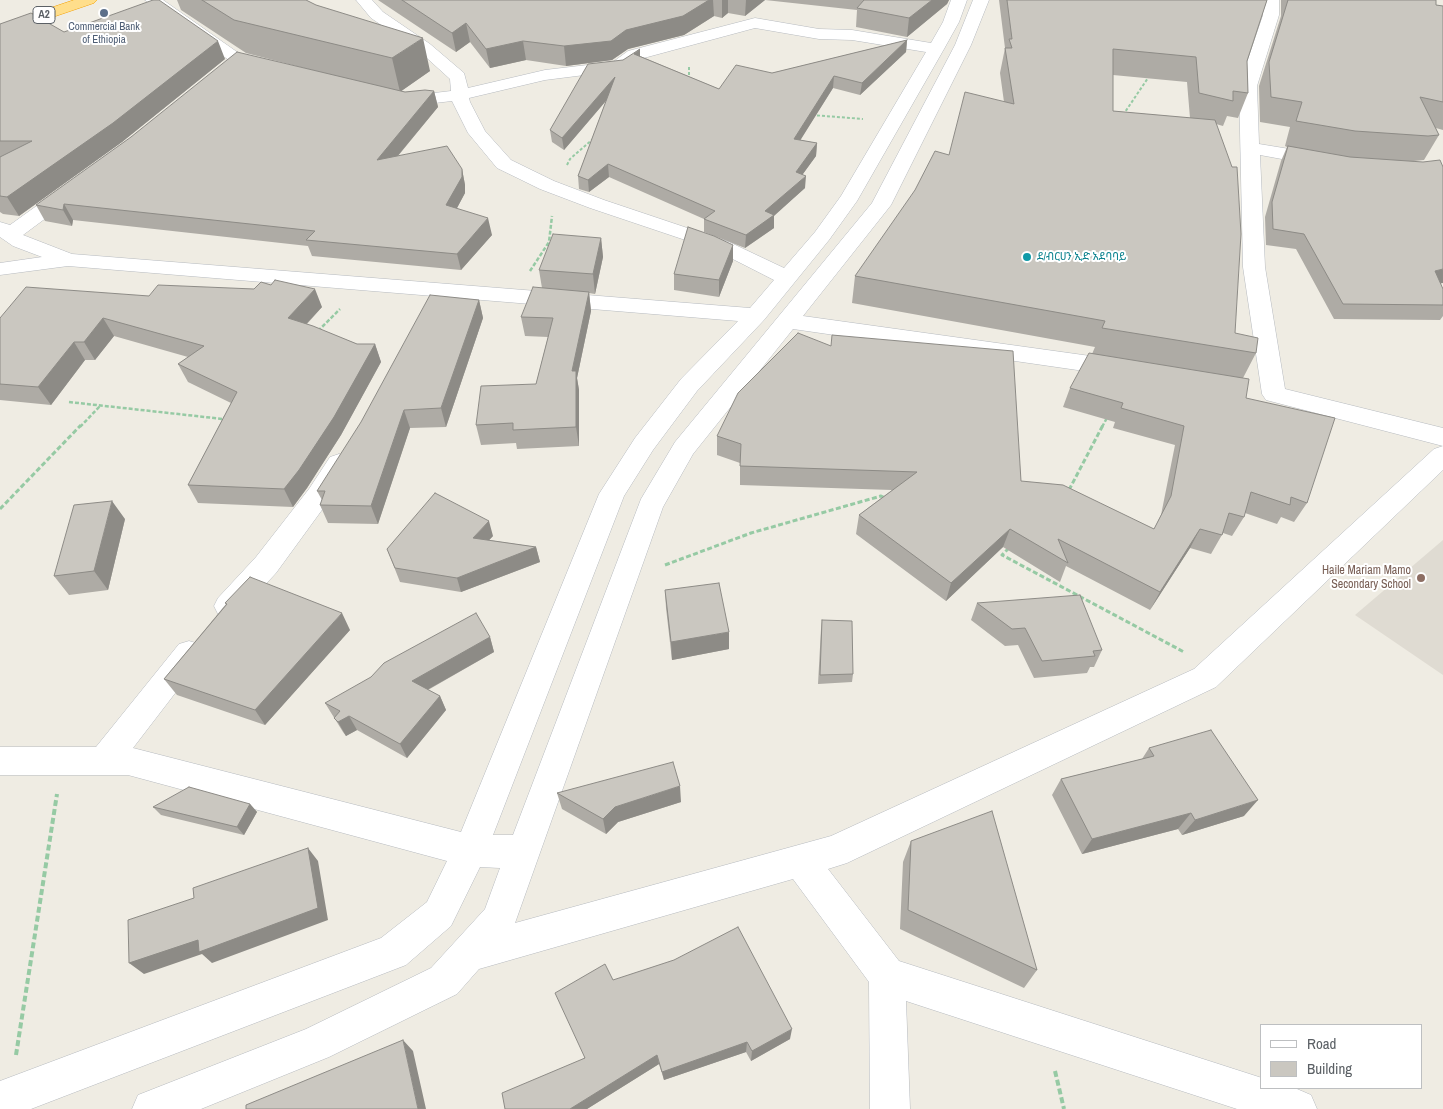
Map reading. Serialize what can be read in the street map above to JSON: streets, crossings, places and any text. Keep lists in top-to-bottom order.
{
  "streets": {
    "highway": ["A2"]
  },
  "places": ["Commercial Bank of Ethiopia", "ደ/ብርሀን ኢድ አደባባይ", "Haile Mariam Mamo Secondary School"],
  "legend": ["Road", "Building"]
}
